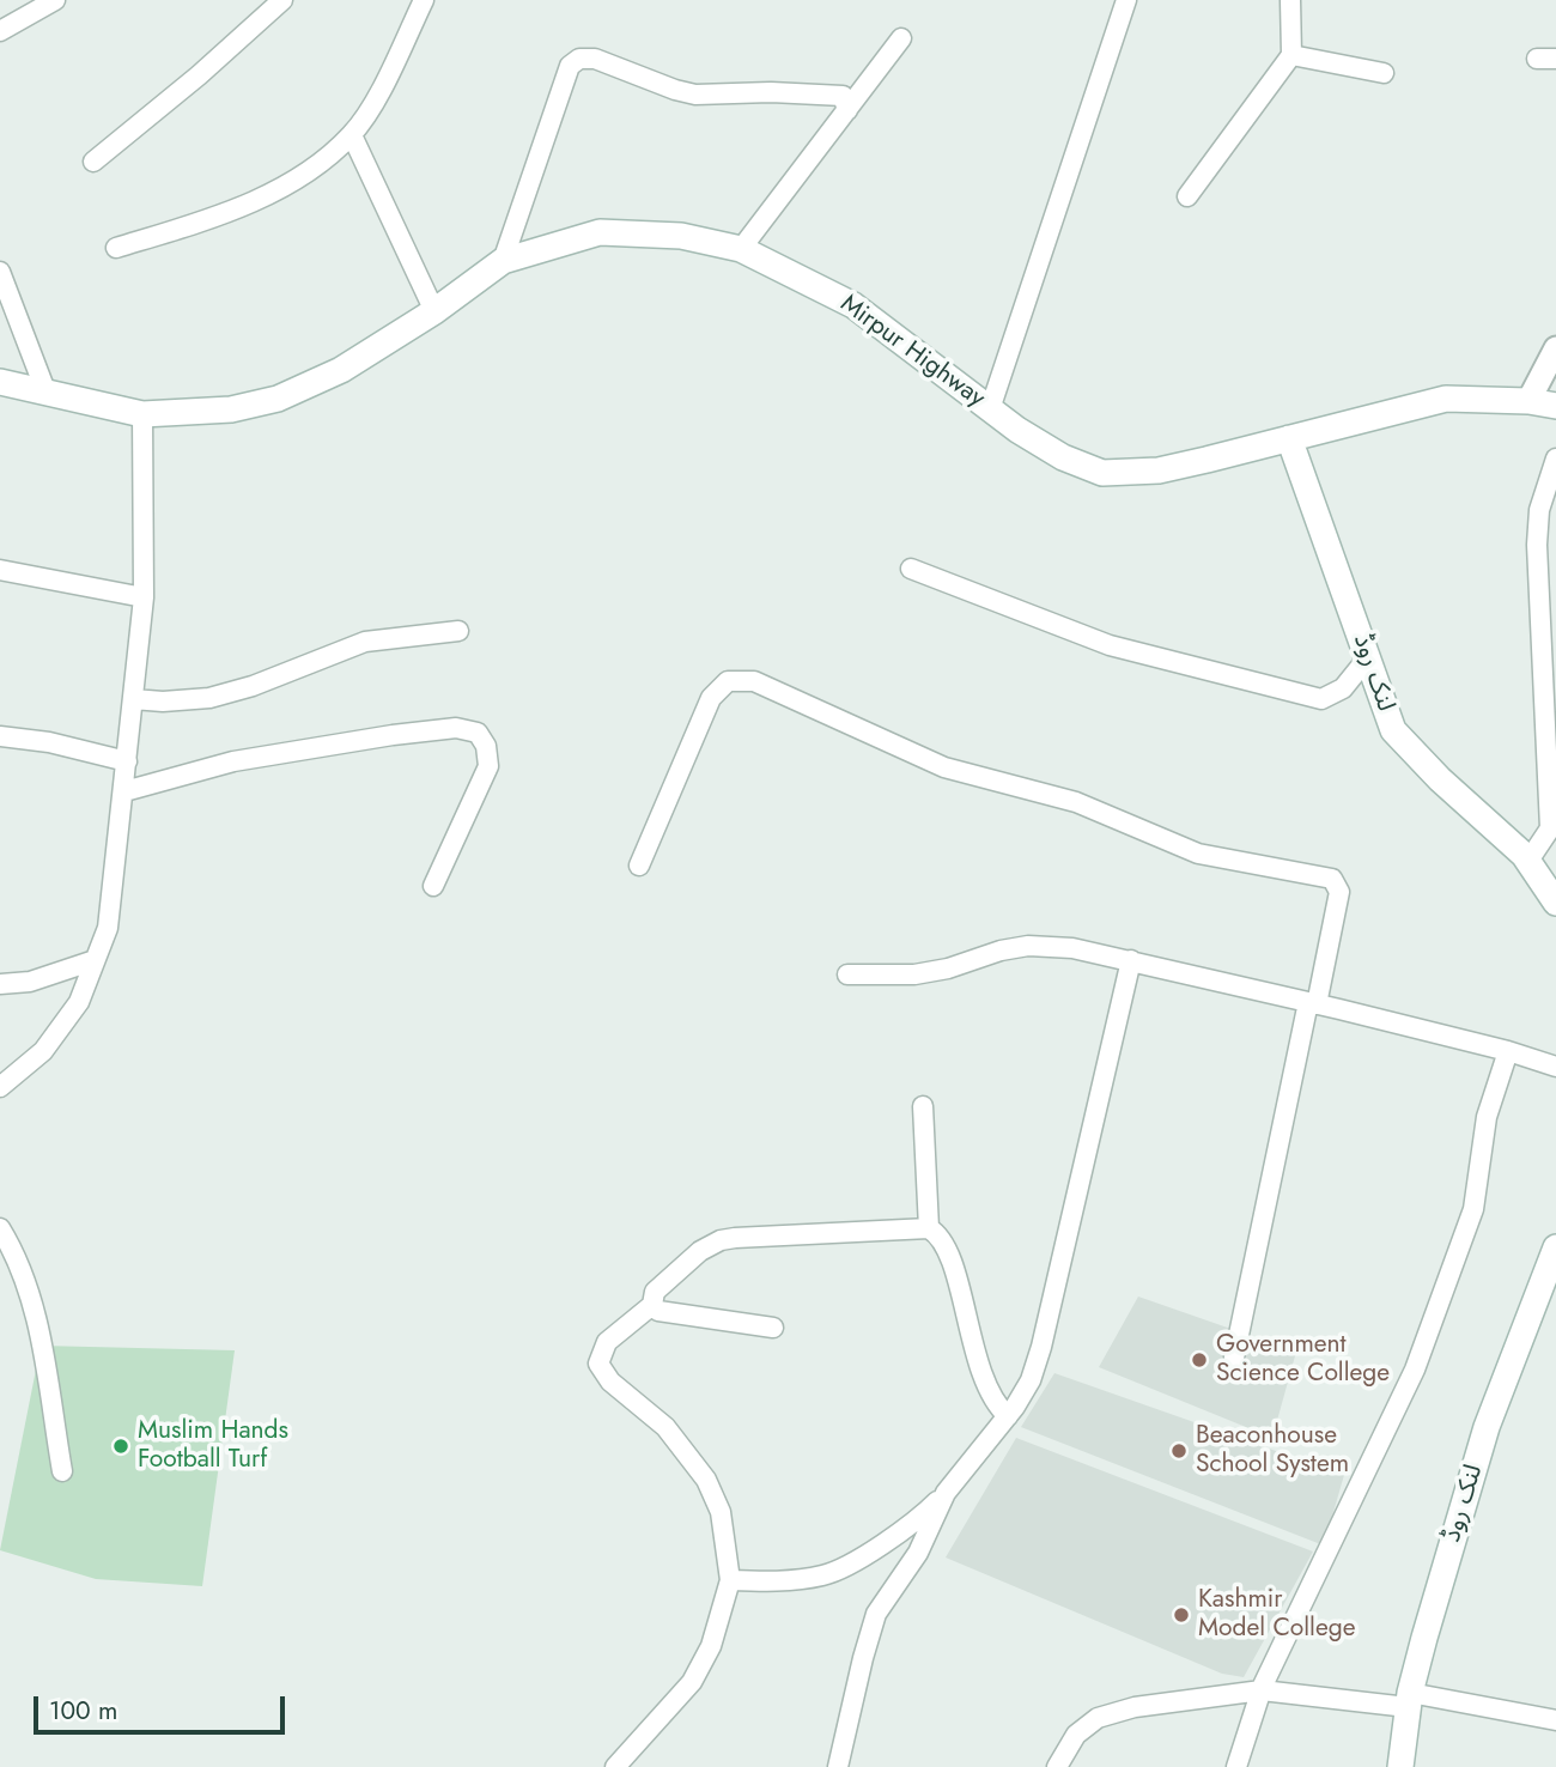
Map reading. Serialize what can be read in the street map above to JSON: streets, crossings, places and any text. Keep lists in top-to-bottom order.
{
  "streets": {
    "main road": ["Mirpur Highway", "لنک روڈ"]
  },
  "crossings": [
    ["Mirpur Highway", "لنک روڈ"]
  ],
  "places": [
    "Government Science College",
    "Muslim Hands Football Turf",
    "Beaconhouse School System",
    "Kashmir Model College"
  ],
  "scale_bar": "100 m"
}
